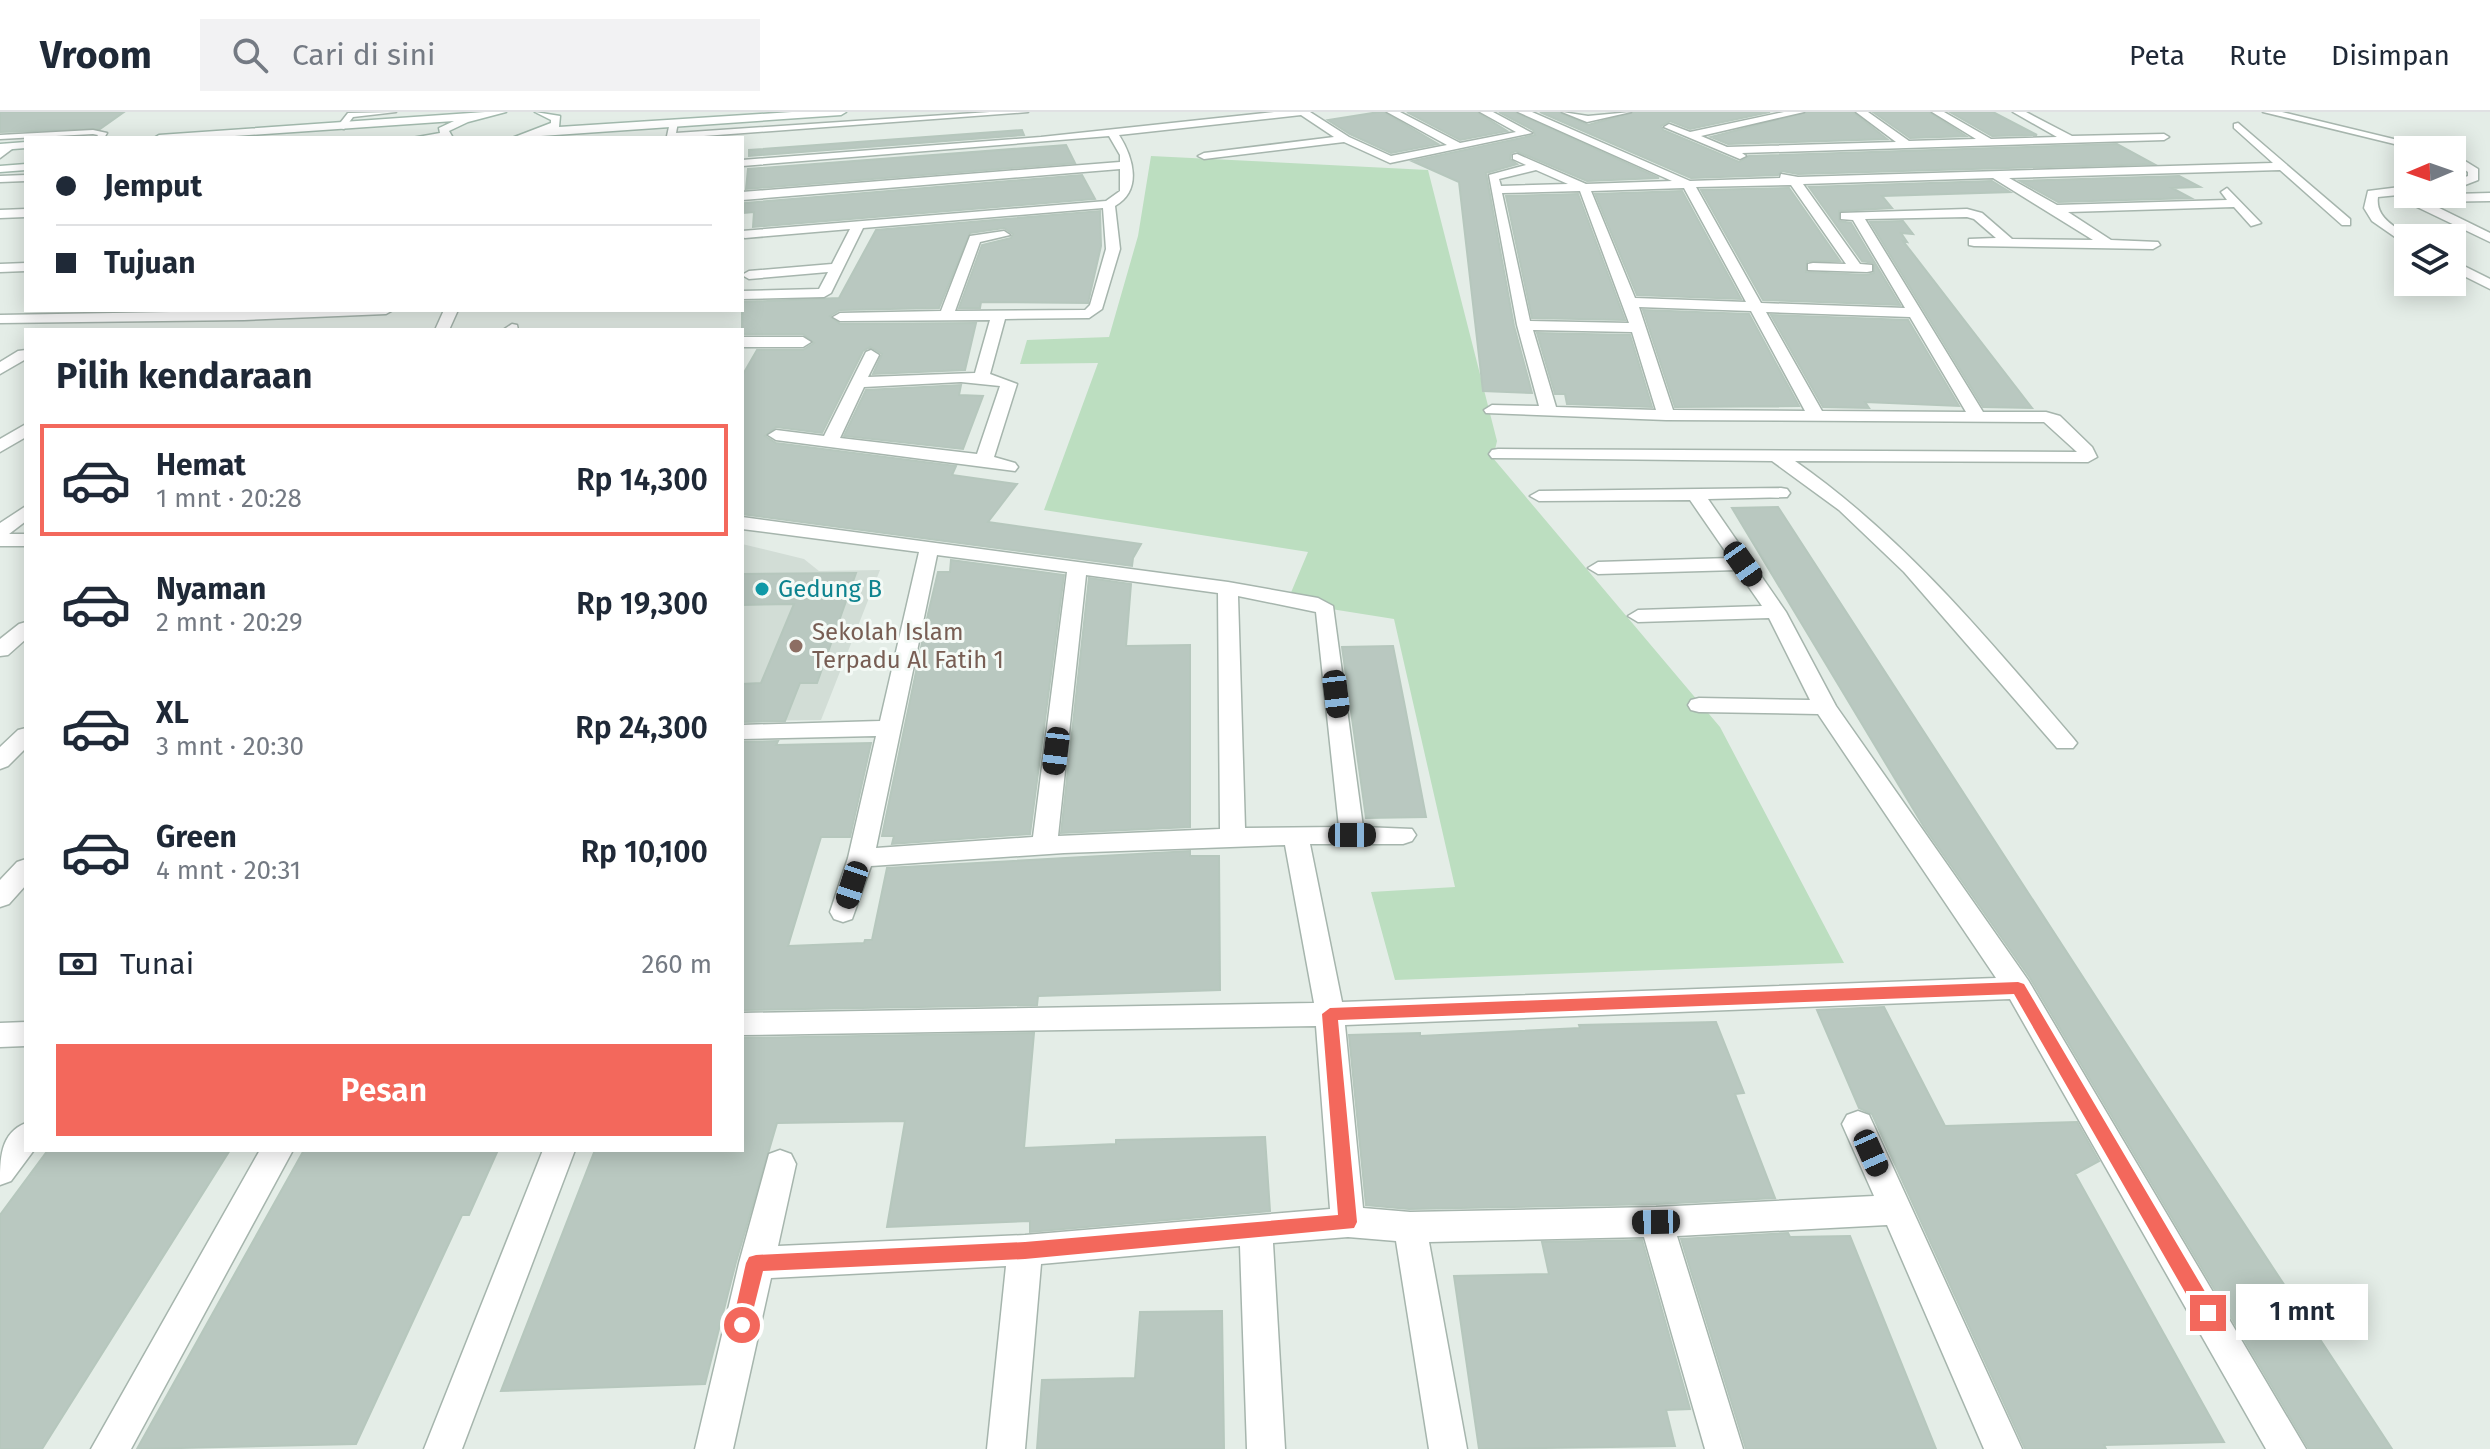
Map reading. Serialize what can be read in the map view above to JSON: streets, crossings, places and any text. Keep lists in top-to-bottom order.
{
  "places": ["Gedung B", "Sekolah Islam Terpadu Al Fatih 1"],
  "north": "left",
  "page": {
    "header": "Vroom",
    "search": "Cari di sini",
    "nav": ["Peta", "Rute", "Disimpan"],
    "banner": ["Jemput", "Tujuan"],
    "heading": "Pilih kendaraan",
    "list": [
      {
        "name": "Hemat",
        "note": "1 mnt · 20:28",
        "value": "Rp 14,300"
      },
      {
        "name": "Nyaman",
        "note": "2 mnt · 20:29",
        "value": "Rp 19,300"
      },
      {
        "name": "XL",
        "note": "3 mnt · 20:30",
        "value": "Rp 24,300"
      },
      {
        "name": "Green",
        "note": "4 mnt · 20:31",
        "value": "Rp 10,100"
      }
    ],
    "pay": ["Tunai", "260 m"],
    "buttons": "Pesan",
    "bubble": "1 mnt"
  }
}
